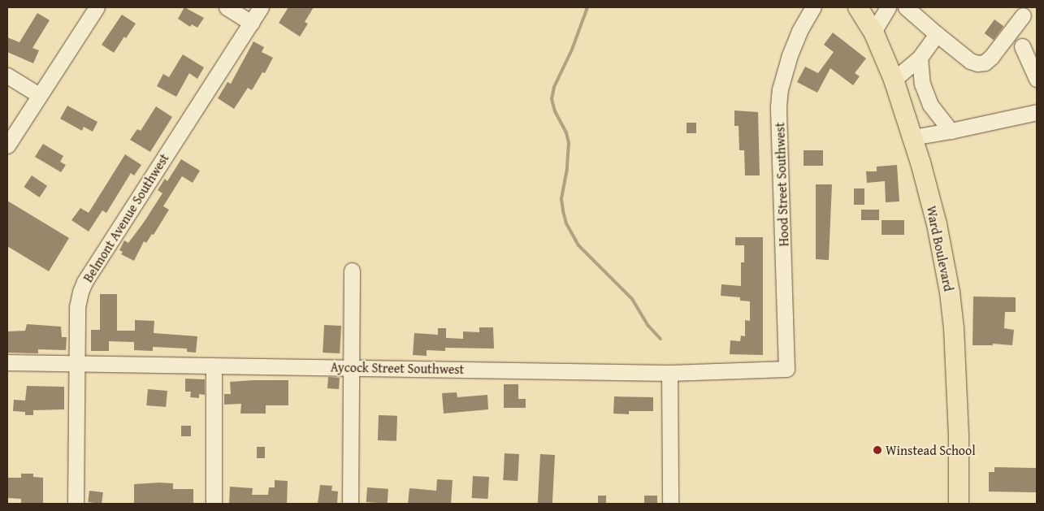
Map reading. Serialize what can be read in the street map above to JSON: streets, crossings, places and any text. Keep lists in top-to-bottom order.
{
  "streets": {
    "main road": ["Ward Boulevard"],
    "street": ["Hood Street Southwest", "Belmont Avenue Southwest", "Aycock Street Southwest"]
  },
  "crossings": [
    ["Hood Street Southwest", "Aycock Street Southwest"],
    ["Belmont Avenue Southwest", "Aycock Street Southwest"]
  ],
  "places": ["Winstead School"]
}
